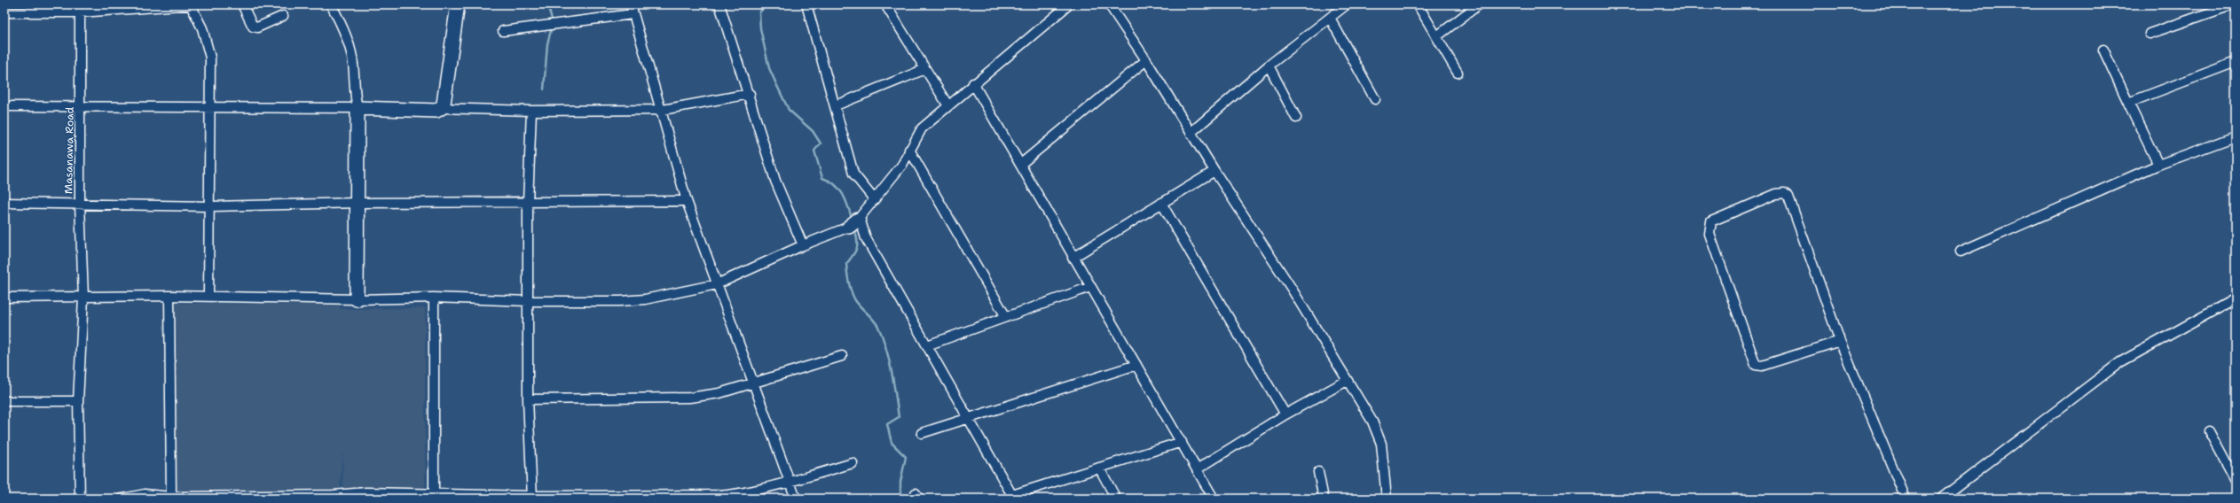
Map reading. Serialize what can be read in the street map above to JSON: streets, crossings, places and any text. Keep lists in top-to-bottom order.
{
  "streets": {
    "street": ["Masanawa Road"]
  }
}
